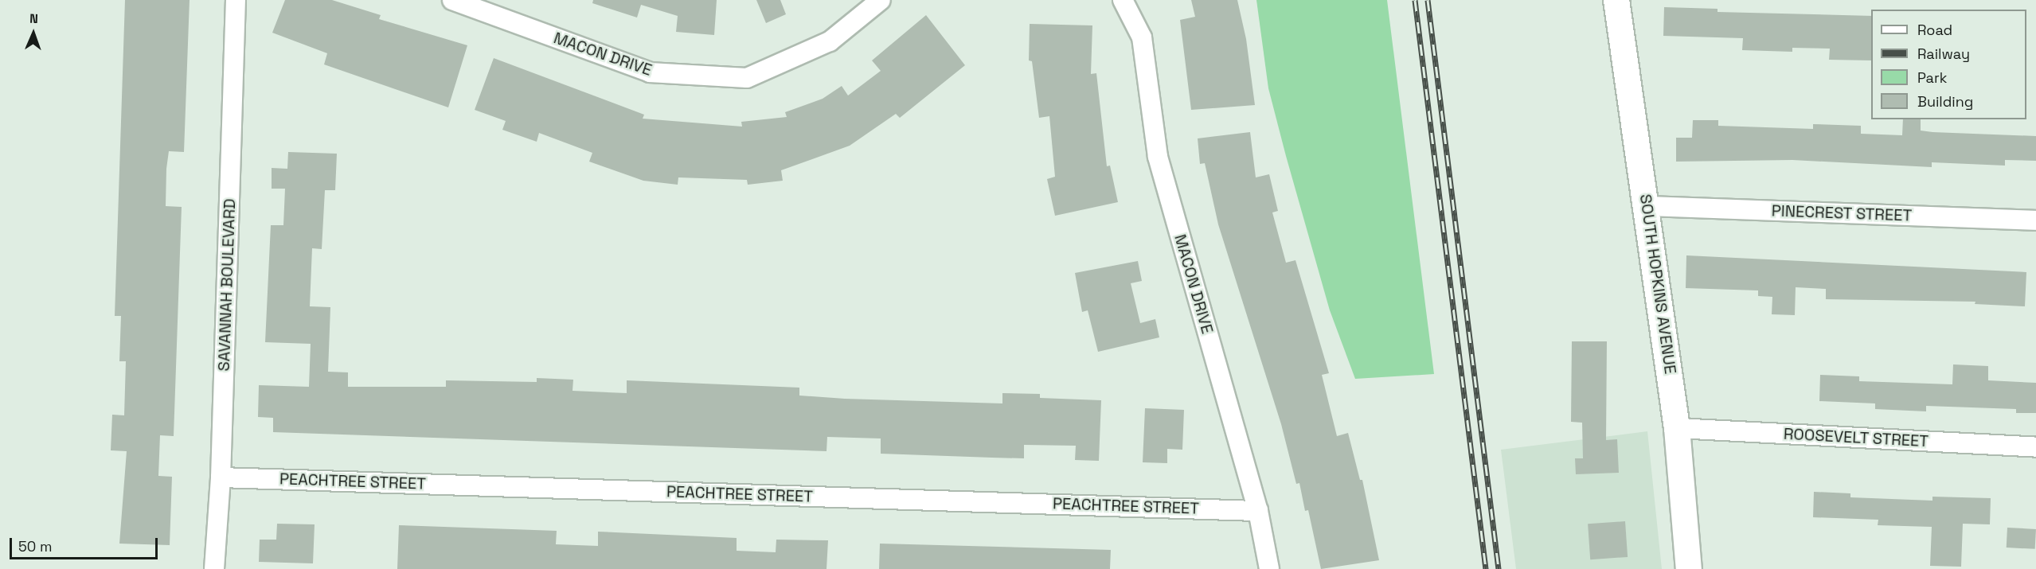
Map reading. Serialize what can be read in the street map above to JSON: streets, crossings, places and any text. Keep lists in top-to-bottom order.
{
  "streets": {
    "street": [
      "MACON DRIVE",
      "PINECREST STREET",
      "SOUTH HOPKINS AVENUE",
      "SAVANNAH BOULEVARD",
      "ROOSEVELT STREET",
      "PEACHTREE STREET"
    ]
  },
  "crossings": [
    ["MACON DRIVE", "PEACHTREE STREET"],
    ["PINECREST STREET", "SOUTH HOPKINS AVENUE"],
    ["SOUTH HOPKINS AVENUE", "ROOSEVELT STREET"],
    ["SAVANNAH BOULEVARD", "PEACHTREE STREET"]
  ],
  "legend": [
    "Road",
    "Railway",
    "Park",
    "Building"
  ],
  "scale_bar": "50 m",
  "north": "top"
}
